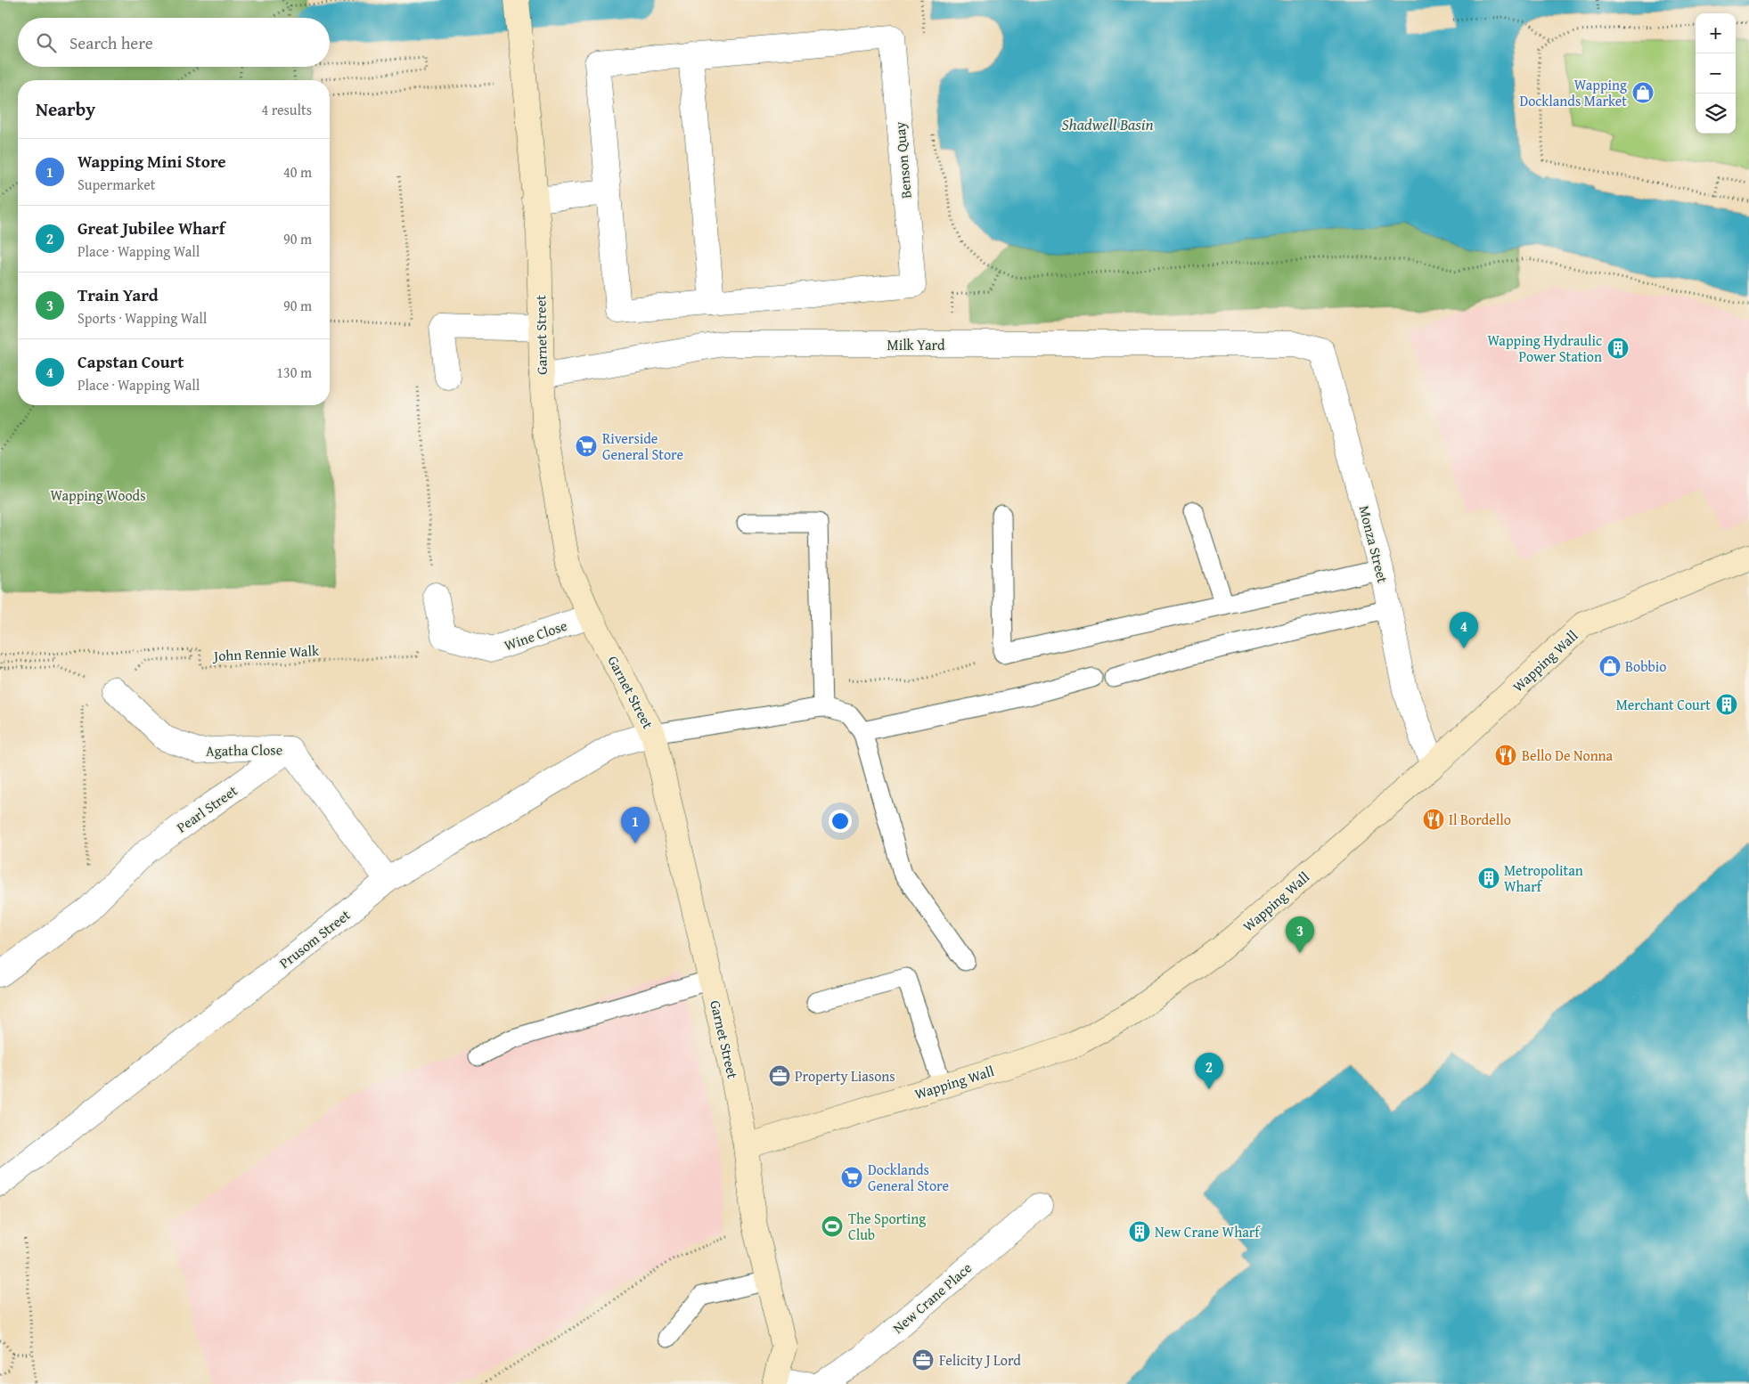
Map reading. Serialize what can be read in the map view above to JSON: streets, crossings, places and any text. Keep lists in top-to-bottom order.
{
  "streets": {
    "street": [
      "Benson Quay",
      "Garnet Street",
      "Milk Yard",
      "Monza Street",
      "Wine Close",
      "Wapping Wall",
      "Agatha Close",
      "Pearl Street",
      "Prusom Street",
      "New Crane Place"
    ],
    "path": ["John Rennie Walk"]
  },
  "crossings": [
    ["Garnet Street", "Milk Yard"],
    ["Garnet Street", "Wine Close"],
    ["Garnet Street", "Wapping Wall"],
    ["Garnet Street", "Prusom Street"],
    ["Milk Yard", "Monza Street"],
    ["Monza Street", "Wapping Wall"],
    ["Agatha Close", "Pearl Street"]
  ],
  "water": ["Shadwell Basin"],
  "parks": ["Wapping Woods"],
  "places": {
    "shop": ["Wapping Docklands Market", "Bobbio"],
    "building": [
      "Wapping Hydraulic Power Station",
      "Merchant Court",
      "Metropolitan Wharf",
      "New Crane Wharf"
    ],
    "supermarket": ["Riverside General Store", "Docklands General Store"],
    "restaurant": ["Bello De Nonna", "Il Bordello"],
    "office": ["Property Liasons", "Felicity J Lord"],
    "sports": ["The Sporting Club"]
  },
  "page": {
    "map_buttons": ["+", "−"],
    "search": "Search here",
    "heading": ["Nearby", "4 results"],
    "list": [
      {
        "mark": "1",
        "name": "Wapping Mini Store",
        "note": "Supermarket",
        "value": "40 m"
      },
      {
        "mark": "2",
        "name": "Great Jubilee Wharf",
        "note": "Place · Wapping Wall",
        "value": "90 m"
      },
      {
        "mark": "3",
        "name": "Train Yard",
        "note": "Sports · Wapping Wall",
        "value": "90 m"
      },
      {
        "mark": "4",
        "name": "Capstan Court",
        "note": "Place · Wapping Wall",
        "value": "130 m"
      }
    ],
    "pins": [
      "4",
      "1",
      "3",
      "2"
    ]
  }
}
